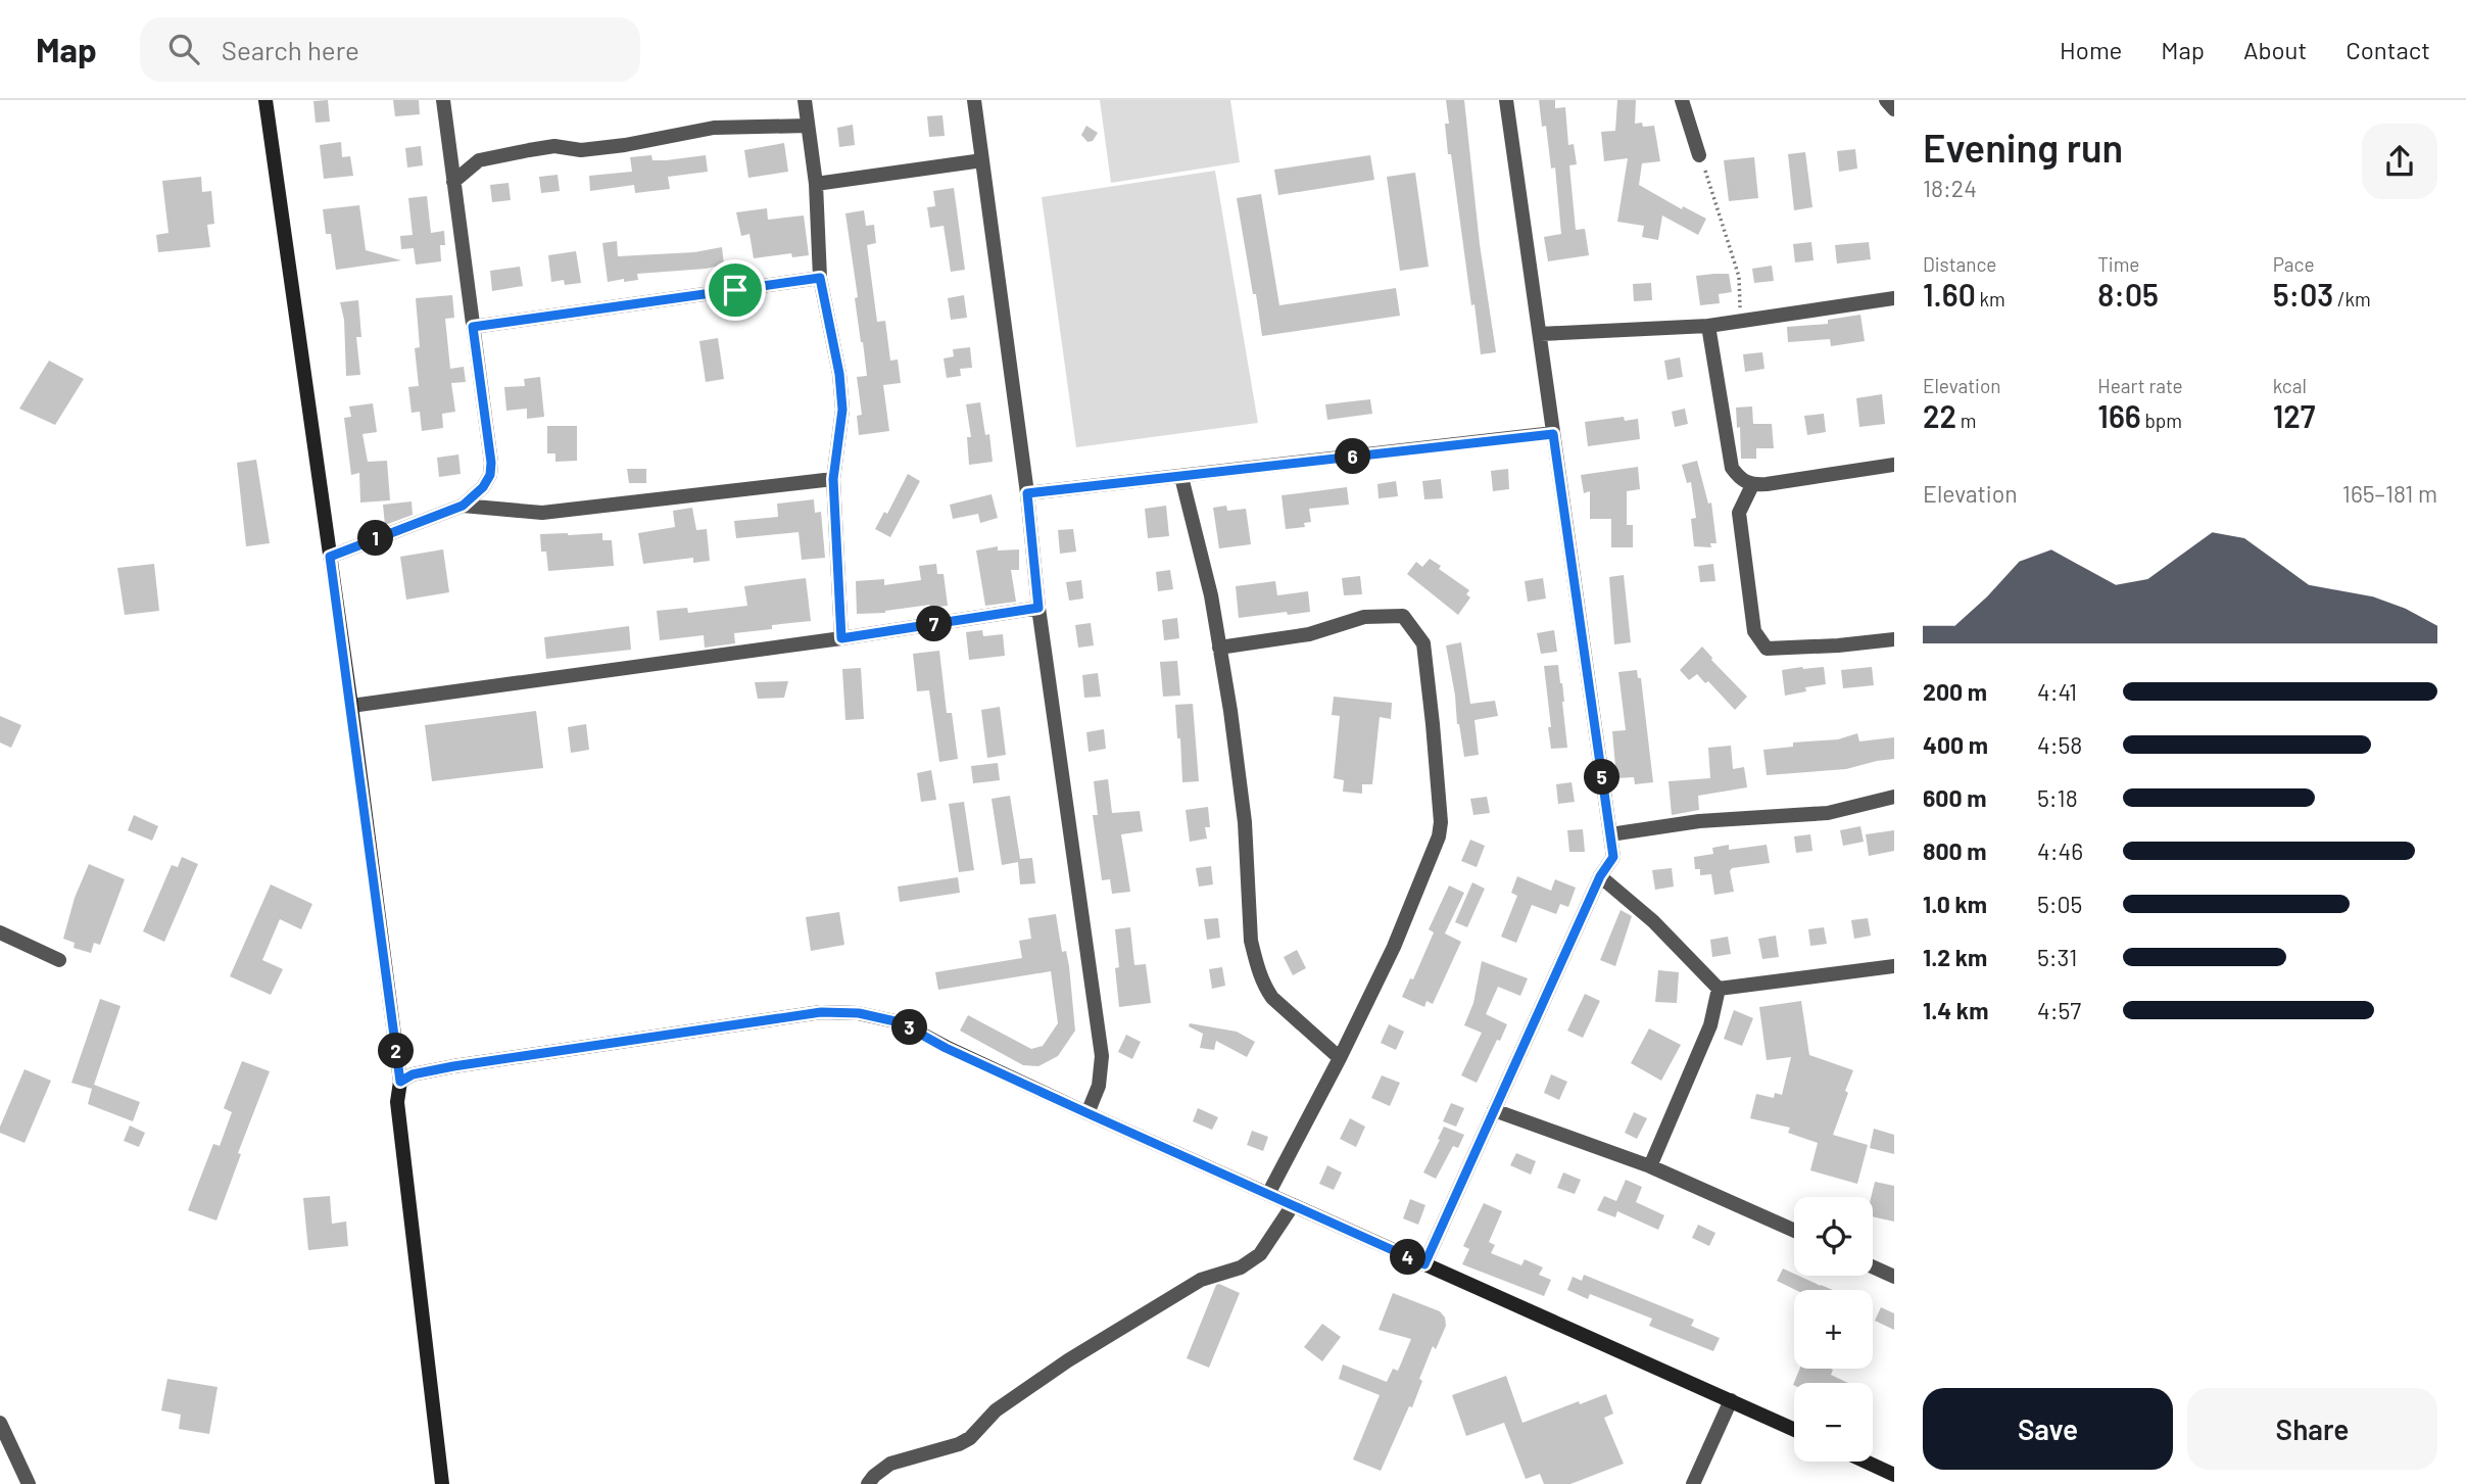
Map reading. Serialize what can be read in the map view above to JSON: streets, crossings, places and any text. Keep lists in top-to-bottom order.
{
  "page": {
    "header": "Map",
    "search": "Search here",
    "nav": [
      "Home",
      "Map",
      "About",
      "Contact"
    ],
    "heading": ["Evening run", "18:24"],
    "stats": [
      ["Distance", "1.60 km"],
      ["Time", "8:05"],
      ["Pace", "5:03 /km"],
      ["Elevation", "22 m"],
      ["Heart rate", "166 bpm"],
      ["kcal", "127"]
    ],
    "pins": [
      "6",
      "1",
      "7",
      "5",
      "3",
      "2",
      "4"
    ],
    "chart": ["Elevation", "165–181 m"],
    "list": [
      {
        "name": "200 m",
        "note": "4:41"
      },
      {
        "name": "400 m",
        "note": "4:58"
      },
      {
        "name": "600 m",
        "note": "5:18"
      },
      {
        "name": "800 m",
        "note": "4:46"
      },
      {
        "name": "1.0 km",
        "note": "5:05"
      },
      {
        "name": "1.2 km",
        "note": "5:31"
      },
      {
        "name": "1.4 km",
        "note": "4:57"
      }
    ],
    "map_buttons": ["+", "−"],
    "buttons": ["Save", "Share"]
  }
}
